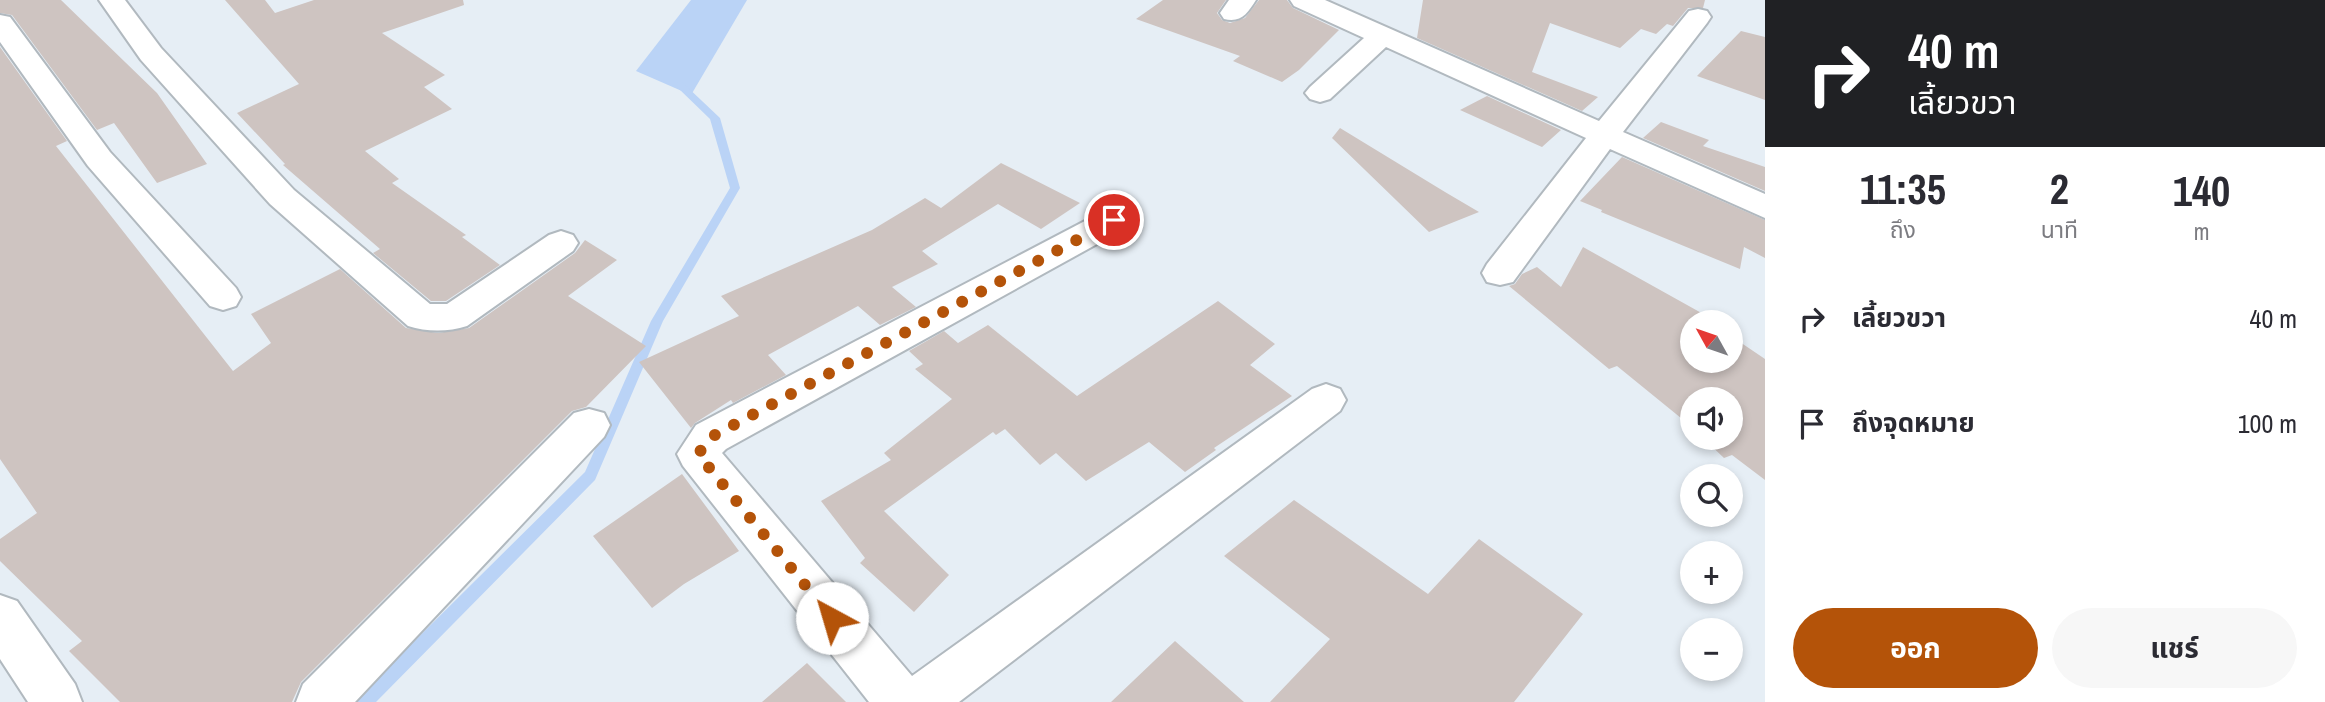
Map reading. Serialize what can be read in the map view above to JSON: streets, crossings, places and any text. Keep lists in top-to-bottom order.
{
  "north": "top left",
  "page": {
    "turn": ["40 m", "เลี้ยวขวา"],
    "eta": [
      "11:35",
      "ถึง",
      "2",
      "นาที",
      "140",
      "m"
    ],
    "list": [
      {
        "name": "เลี้ยวขวา",
        "value": "40 m"
      },
      {
        "name": "ถึงจุดหมาย",
        "value": "100 m"
      }
    ],
    "map_buttons": ["+", "−"],
    "buttons": ["ออก", "แชร์"]
  }
}
